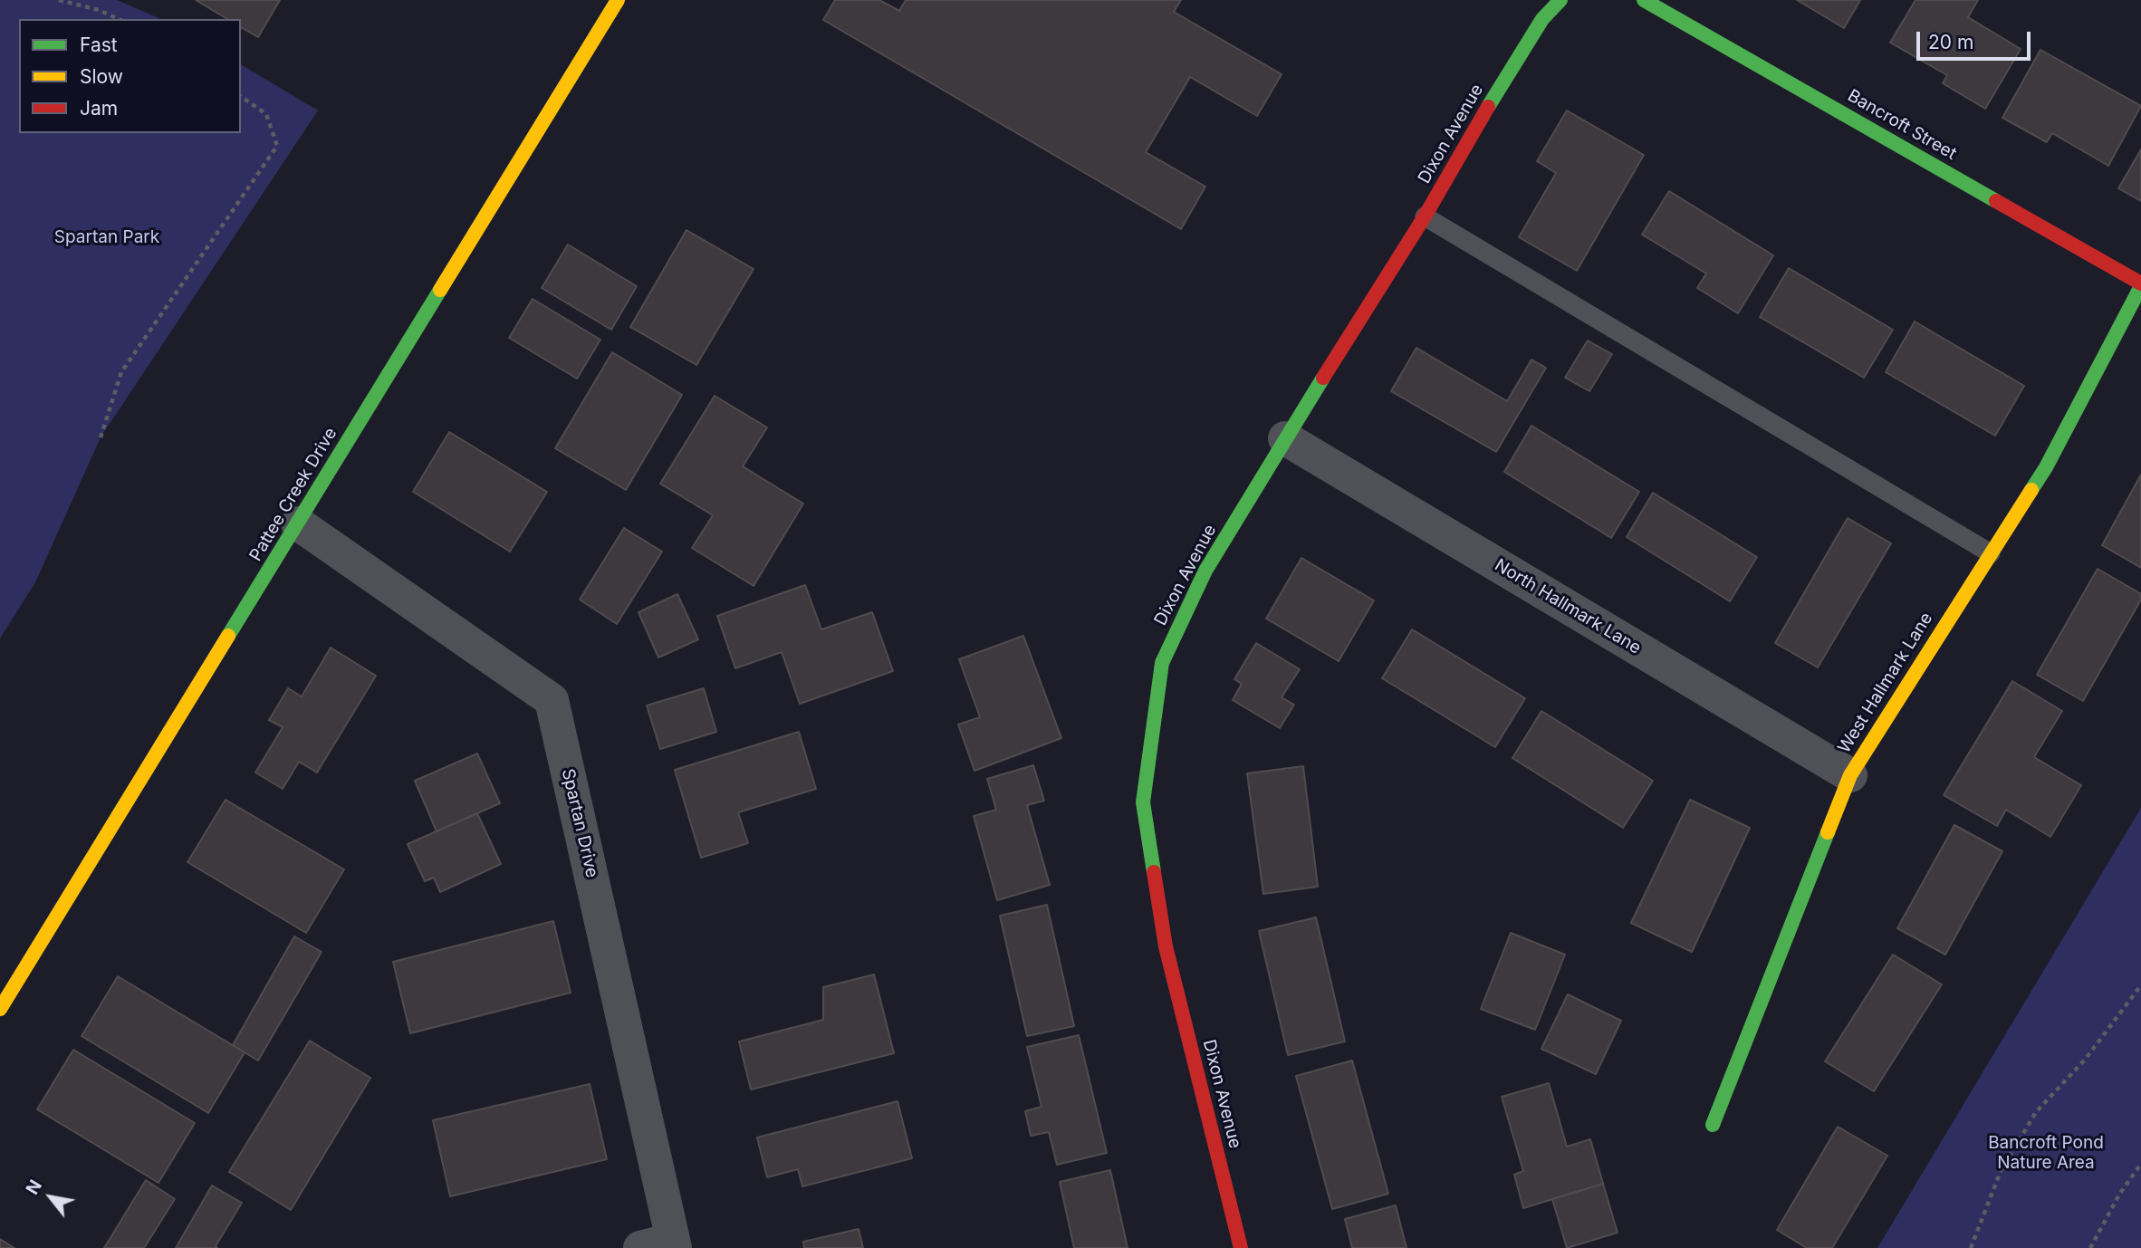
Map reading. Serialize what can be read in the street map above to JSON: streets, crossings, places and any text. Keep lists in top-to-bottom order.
{
  "streets": {
    "street": [
      "Bancroft Street",
      "Dixon Avenue",
      "Pattee Creek Drive",
      "North Hallmark Lane",
      "West Hallmark Lane",
      "Spartan Drive"
    ]
  },
  "crossings": [
    ["Bancroft Street", "West Hallmark Lane"],
    ["Dixon Avenue", "North Hallmark Lane"],
    ["Pattee Creek Drive", "Spartan Drive"],
    ["North Hallmark Lane", "West Hallmark Lane"]
  ],
  "parks": ["Spartan Park", "Bancroft Pond Nature Area"],
  "legend": ["Fast", "Slow", "Jam"],
  "scale_bar": "20 m",
  "north": "top left"
}
